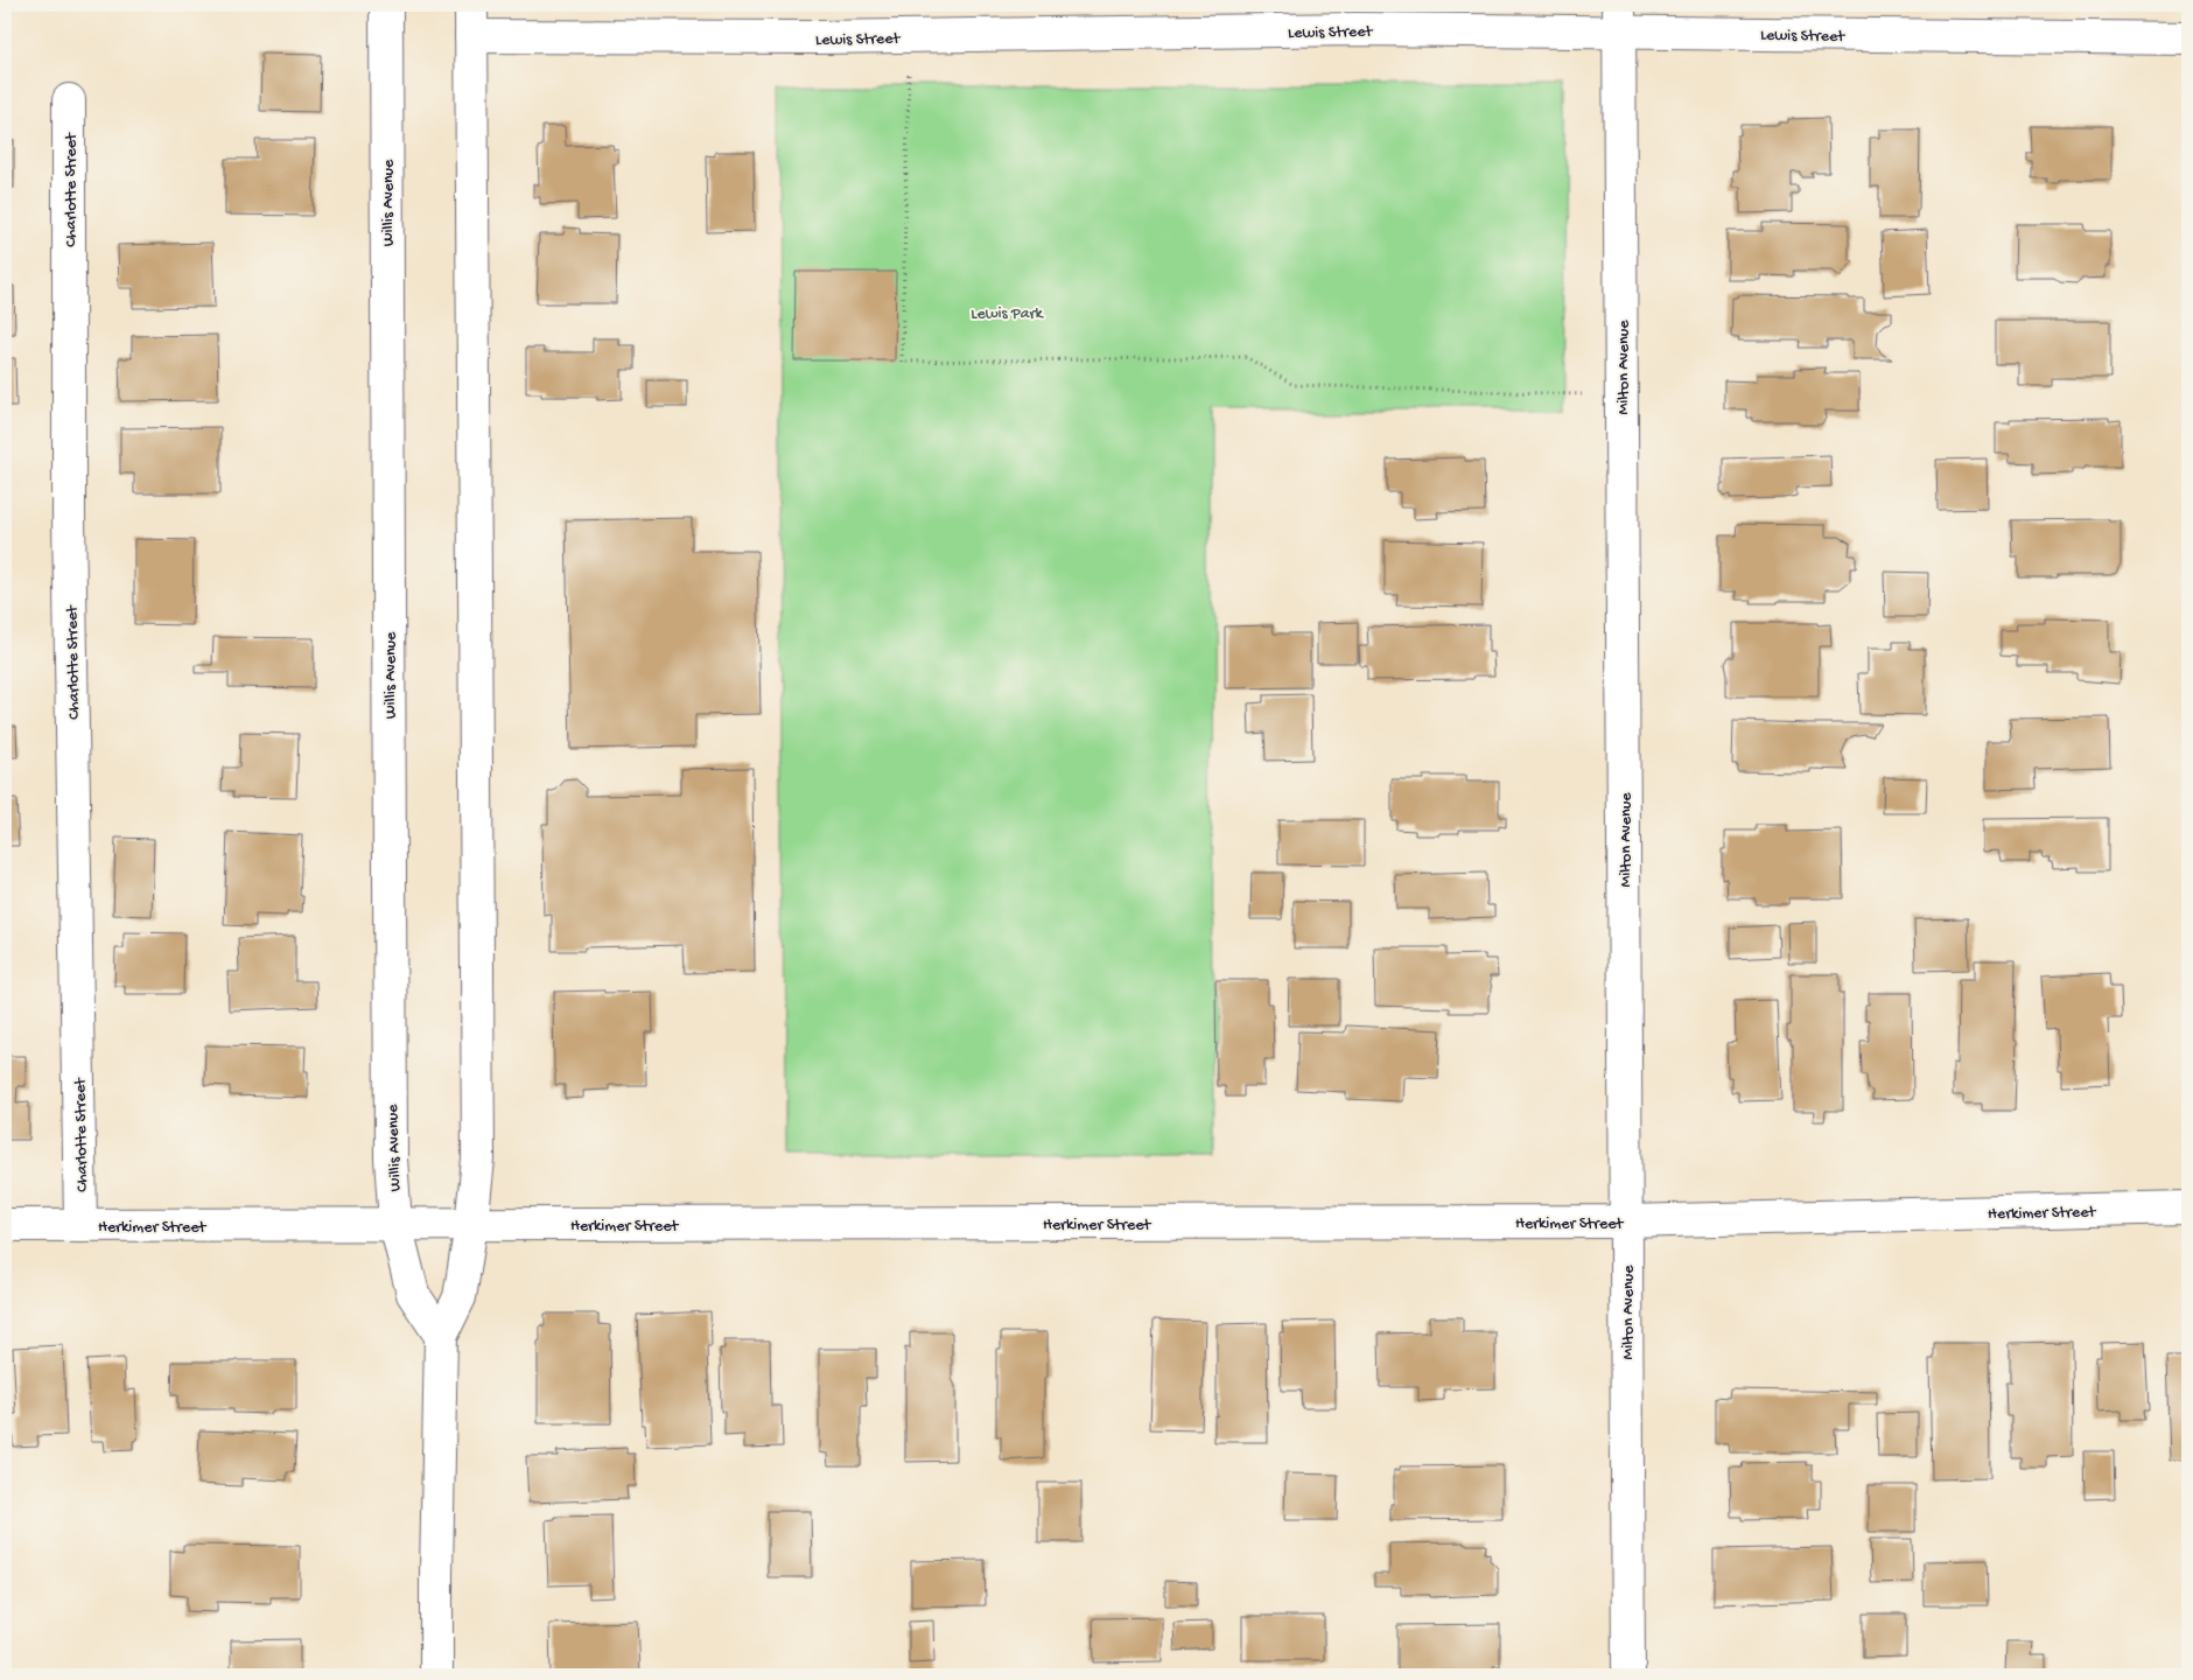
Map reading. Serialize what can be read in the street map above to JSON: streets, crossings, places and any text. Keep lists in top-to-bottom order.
{
  "streets": {
    "street": [
      "Lewis Street",
      "Charlotte Street",
      "Willis Avenue",
      "Milton Avenue",
      "Herkimer Street"
    ]
  },
  "crossings": [
    ["Lewis Street", "Milton Avenue"],
    ["Charlotte Street", "Herkimer Street"],
    ["Willis Avenue", "Herkimer Street"],
    ["Milton Avenue", "Herkimer Street"]
  ],
  "parks": ["Lewis Park"]
}
